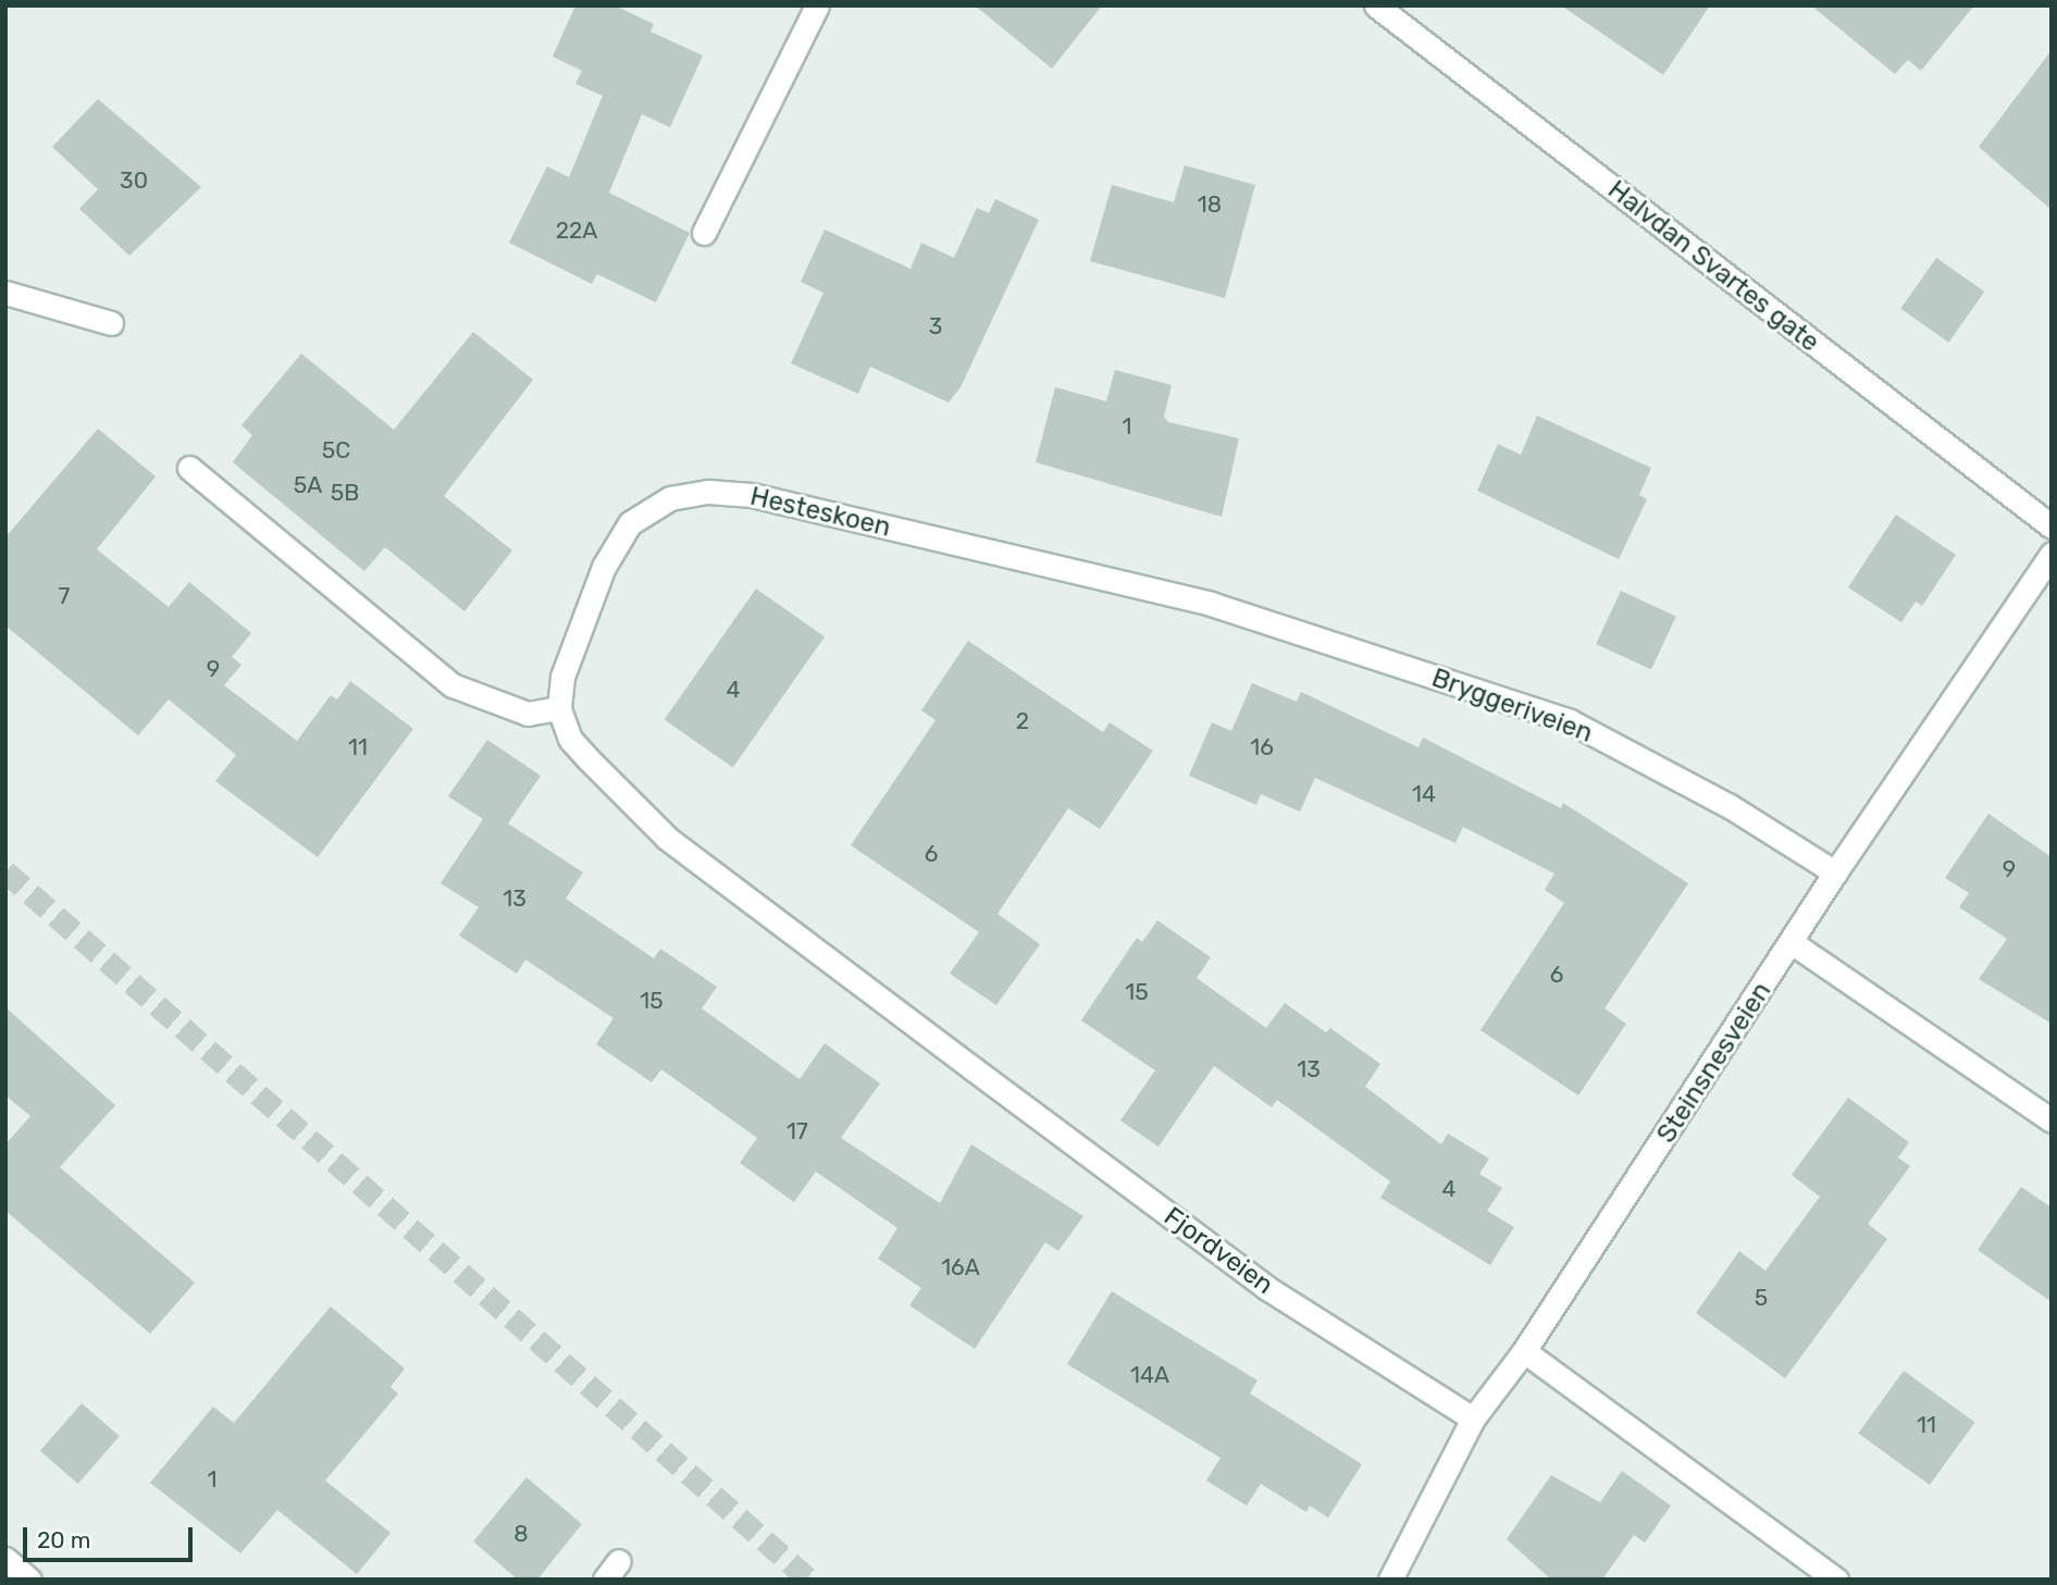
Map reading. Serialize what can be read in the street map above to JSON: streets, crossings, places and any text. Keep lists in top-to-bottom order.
{
  "streets": {
    "street": [
      "Halvdan Svartes gate",
      "Hesteskoen",
      "Bryggeriveien",
      "Steinsnesveien",
      "Fjordveien"
    ]
  },
  "crossings": [
    ["Hesteskoen", "Bryggeriveien"],
    ["Hesteskoen", "Fjordveien"],
    ["Bryggeriveien", "Steinsnesveien"],
    ["Steinsnesveien", "Fjordveien"]
  ],
  "house_numbers": [
    "30",
    "18",
    "22A",
    "3",
    "1",
    "5C",
    "5A",
    "5B",
    "7",
    "9",
    "4",
    "2",
    "11",
    "16",
    "14",
    "6",
    "9",
    "13",
    "6",
    "15",
    "15",
    "13",
    "17",
    "4",
    "16A",
    "5",
    "14A",
    "11",
    "1",
    "8"
  ],
  "scale_bar": "20 m"
}
